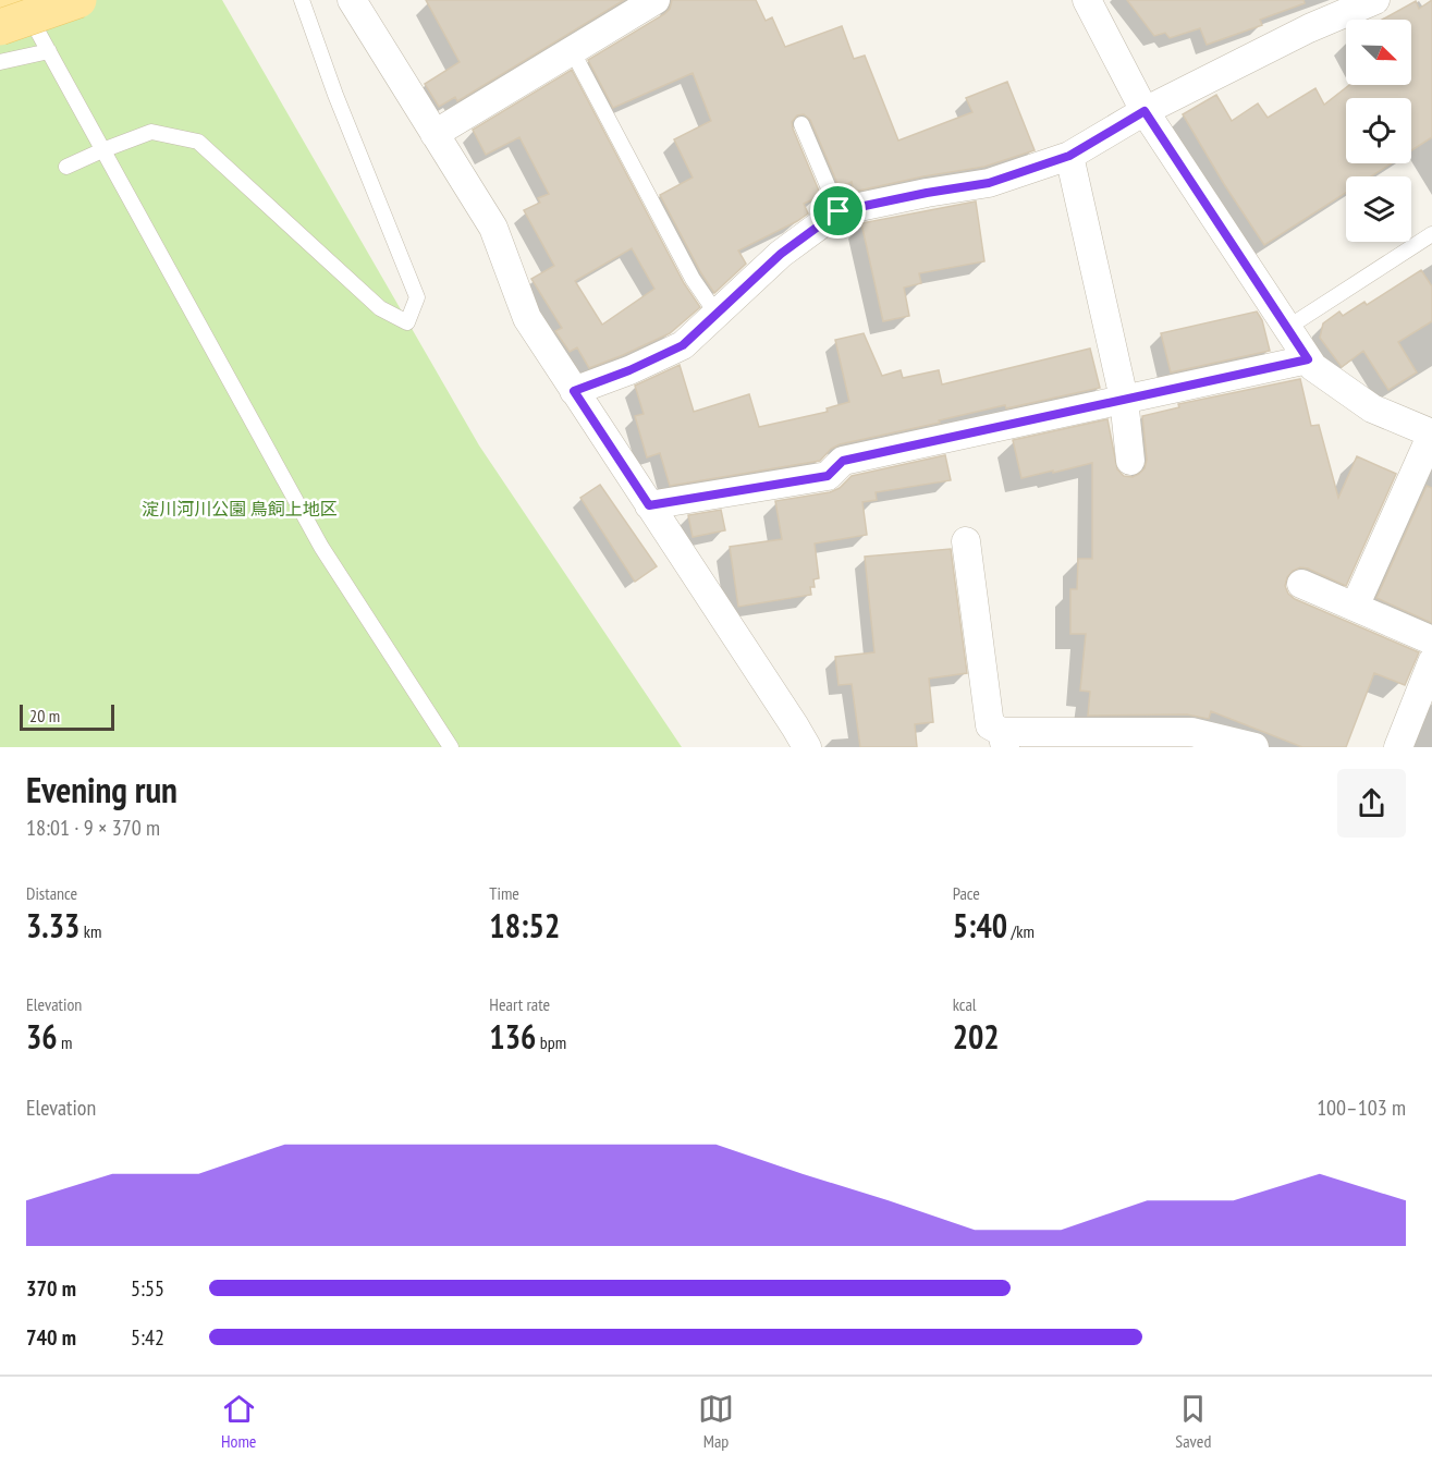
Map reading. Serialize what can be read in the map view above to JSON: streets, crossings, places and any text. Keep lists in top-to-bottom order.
{
  "parks": ["淀川河川公園 鳥飼上地区"],
  "scale_bar": "20 m",
  "north": "bottom right",
  "page": {
    "scale": "20 m",
    "heading": ["Evening run", "18:01 · 9 × 370 m"],
    "stats": [
      ["Distance", "3.33 km"],
      ["Time", "18:52"],
      ["Pace", "5:40 /km"],
      ["Elevation", "36 m"],
      ["Heart rate", "136 bpm"],
      ["kcal", "202"]
    ],
    "chart": ["Elevation", "100–103 m"],
    "list": [
      {
        "name": "370 m",
        "note": "5:55"
      },
      {
        "name": "740 m",
        "note": "5:42"
      }
    ],
    "tabs": ["Home", "Map", "Saved"]
  }
}
